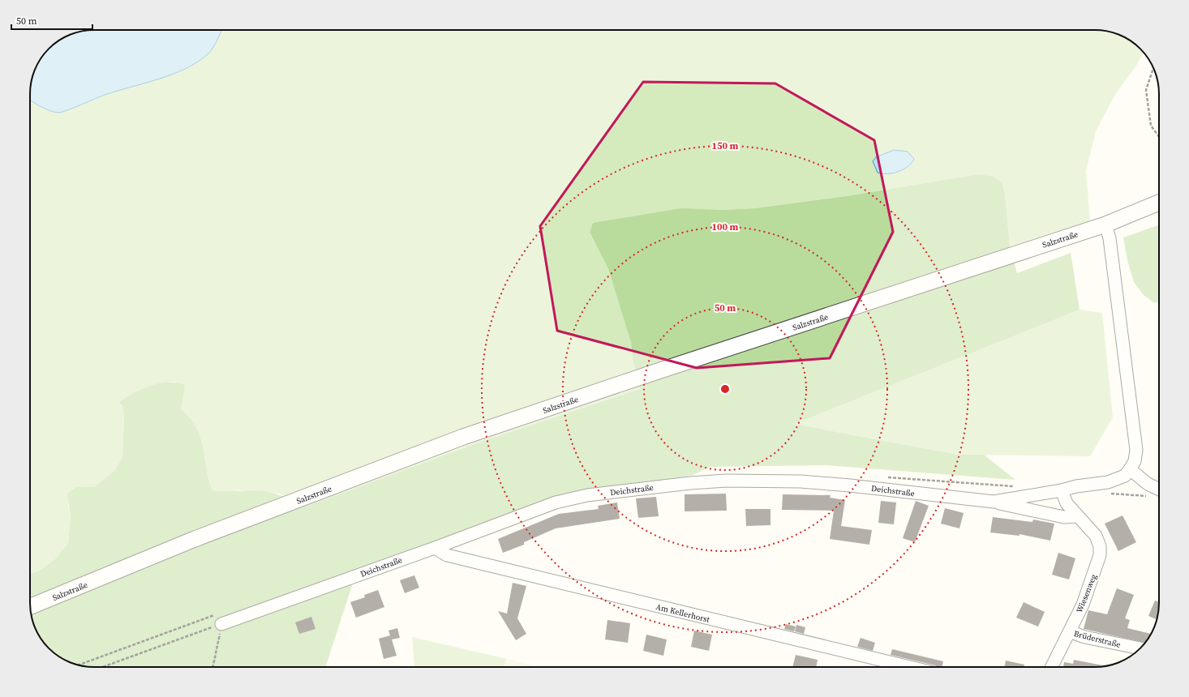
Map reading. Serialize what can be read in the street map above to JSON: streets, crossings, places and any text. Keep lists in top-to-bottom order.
{
  "streets": {
    "street": [
      "Salzstraße",
      "Deichstraße",
      "Wiesenweg",
      "Am Kellerhorst",
      "Brüderstraße"
    ]
  },
  "crossings": [
    ["Deichstraße", "Wiesenweg"],
    ["Deichstraße", "Am Kellerhorst"],
    ["Wiesenweg", "Brüderstraße"]
  ],
  "scale_bar": "50 m",
  "rings": ["150 m", "100 m", "50 m"]
}
